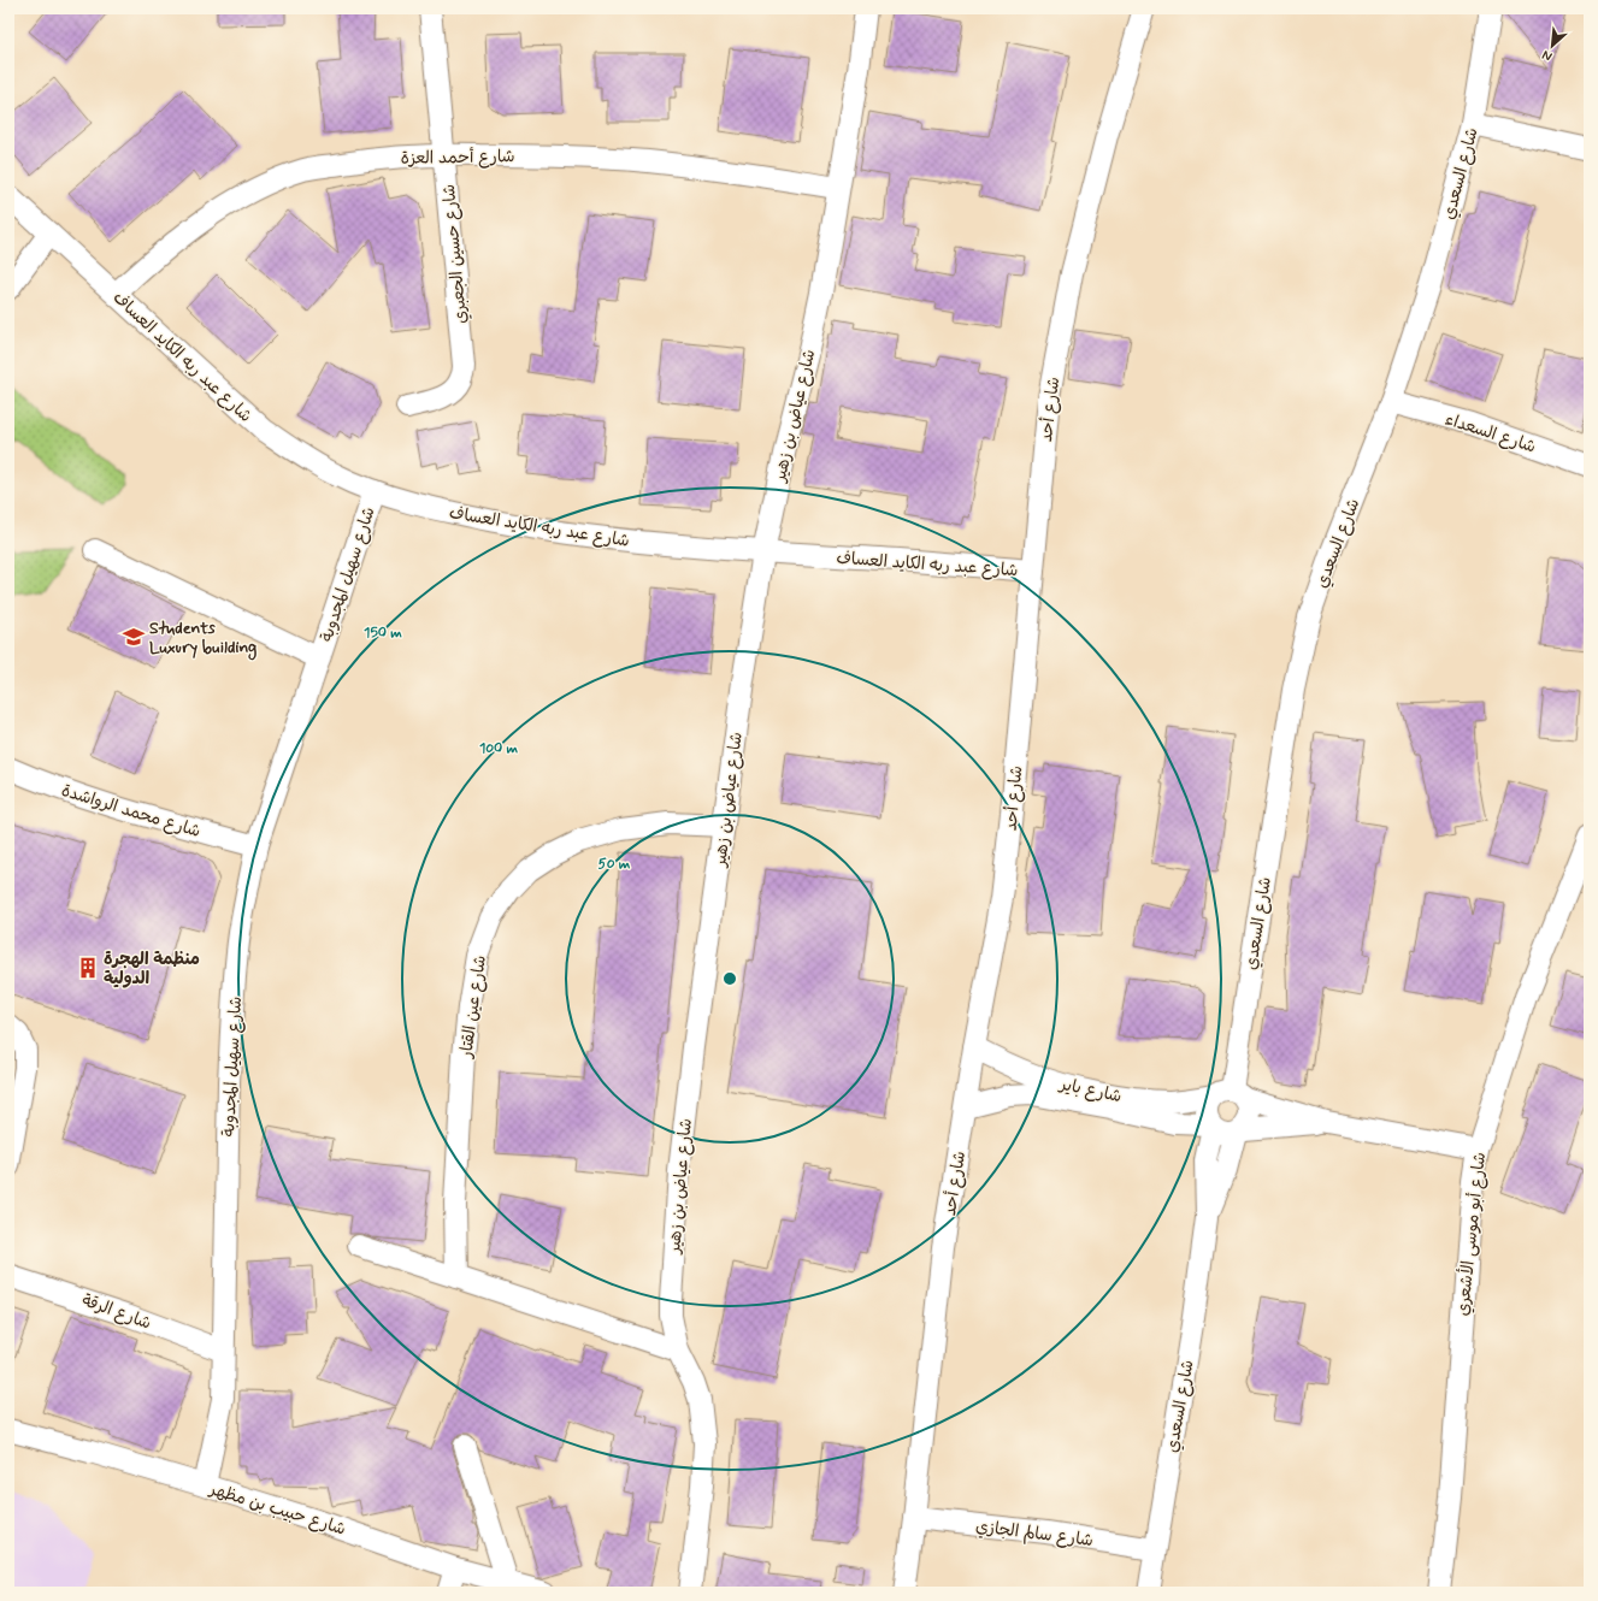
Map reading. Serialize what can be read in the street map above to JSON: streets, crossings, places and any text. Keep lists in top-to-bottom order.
{
  "streets": {
    "street": [
      "شارع أحمد العزة",
      "شارع السعدي",
      "شارع حسين الجعبري",
      "شارع عبد ربه الكايد العساف",
      "شارع أحد",
      "شارع عياض بن زهير",
      "شارع السعداء",
      "شارع سهيل المجدوبة",
      "شارع محمد الرواشدة",
      "شارع عين القتار",
      "شارع باير",
      "شارع أبو موسى الأشعري",
      "شارع الرقة",
      "شارع حبيب بن مظهر",
      "شارع سالم الجازي"
    ]
  },
  "crossings": [
    ["شارع أحمد العزة", "شارع حسين الجعبري"],
    ["شارع أحمد العزة", "شارع عبد ربه الكايد العساف"],
    ["شارع أحمد العزة", "شارع عياض بن زهير"],
    ["شارع السعدي", "شارع السعداء"],
    ["شارع السعدي", "شارع باير"],
    ["شارع السعدي", "شارع سالم الجازي"],
    ["شارع عبد ربه الكايد العساف", "شارع أحد"],
    ["شارع عبد ربه الكايد العساف", "شارع عياض بن زهير"],
    ["شارع عبد ربه الكايد العساف", "شارع سهيل المجدوبة"],
    ["شارع أحد", "شارع باير"],
    ["شارع أحد", "شارع سالم الجازي"],
    ["شارع عياض بن زهير", "شارع عين القتار"],
    ["شارع سهيل المجدوبة", "شارع محمد الرواشدة"],
    ["شارع سهيل المجدوبة", "شارع الرقة"],
    ["شارع سهيل المجدوبة", "شارع حبيب بن مظهر"],
    ["شارع باير", "شارع أبو موسى الأشعري"]
  ],
  "places": {
    "school or university": ["Students Luxury building"],
    "building": ["منظمة الهجرة الدولية"]
  },
  "north": "bottom left",
  "rings": ["150 m", "100 m", "50 m"]
}
